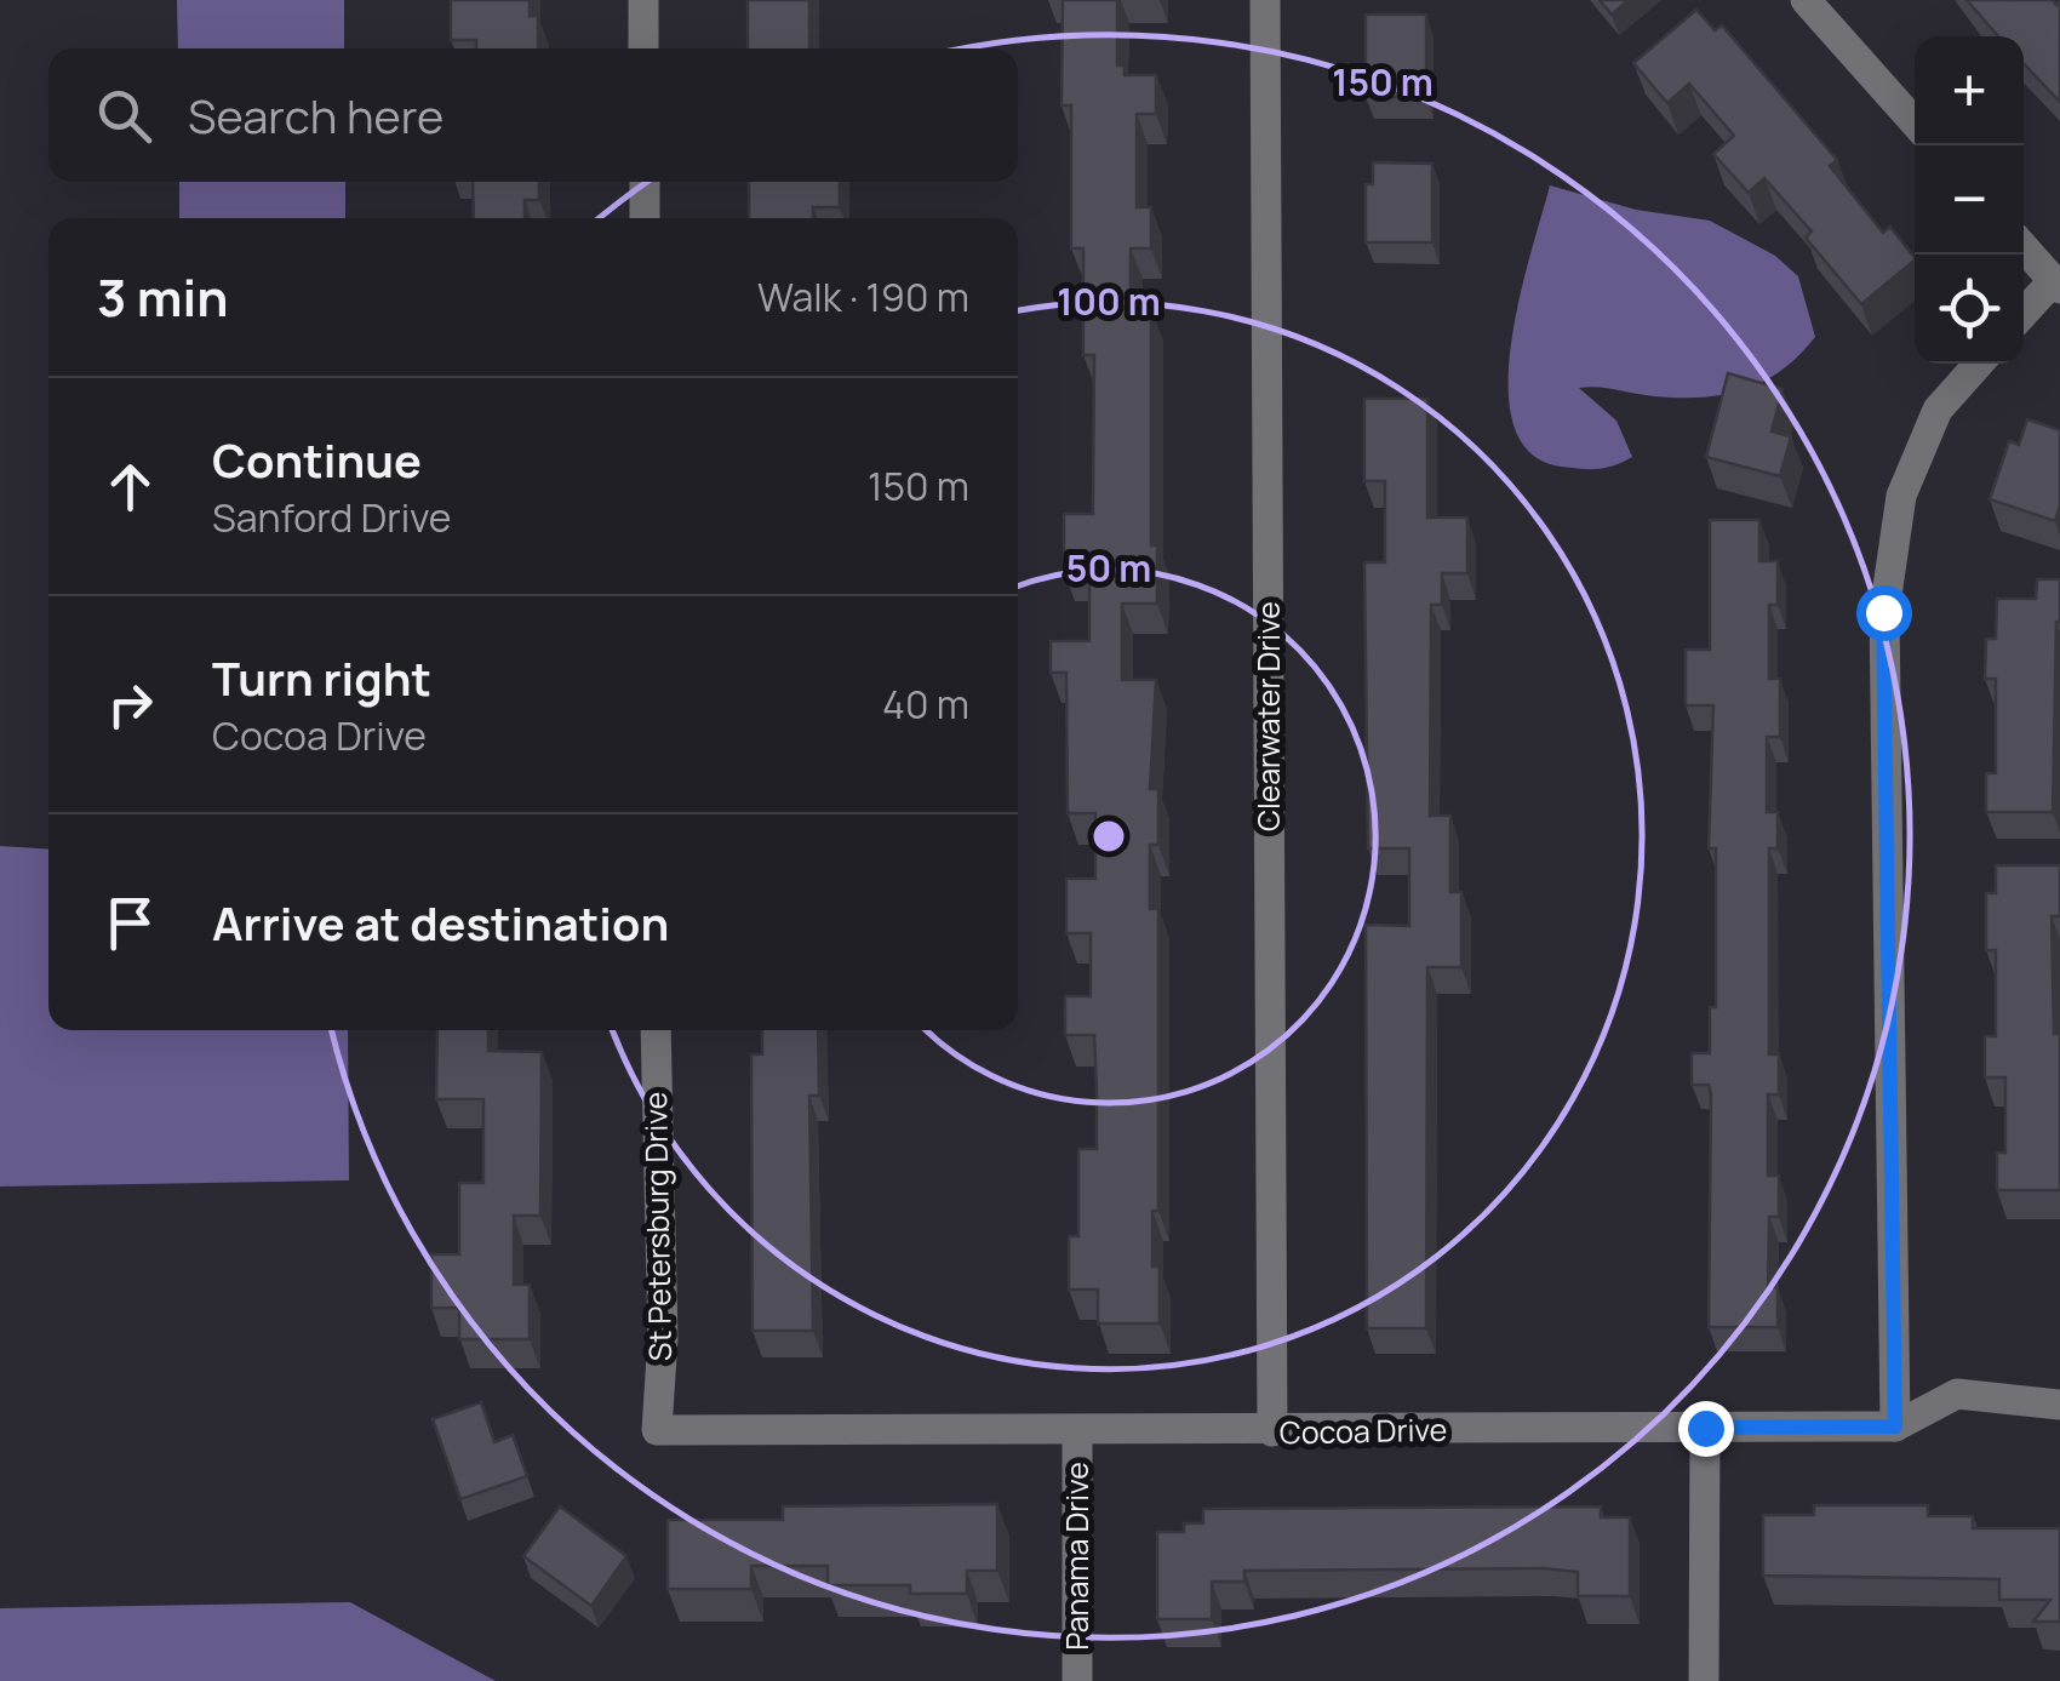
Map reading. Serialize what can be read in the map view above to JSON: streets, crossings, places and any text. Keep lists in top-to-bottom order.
{
  "streets": {
    "street": [
      "Clearwater Drive",
      "St Petersburg Drive",
      "Cocoa Drive",
      "Panama Drive"
    ]
  },
  "crossings": [
    ["Clearwater Drive", "Cocoa Drive"],
    ["St Petersburg Drive", "Cocoa Drive"],
    ["Cocoa Drive", "Panama Drive"]
  ],
  "page": {
    "map_buttons": ["+", "−"],
    "search": "Search here",
    "heading": ["3 min", "Walk · 190 m"],
    "list": [
      ["Continue", "Sanford Drive", "150 m"],
      ["Turn right", "Cocoa Drive", "40 m"],
      "Arrive at destination"
    ]
  },
  "rings": ["150 m", "100 m", "50 m"]
}
